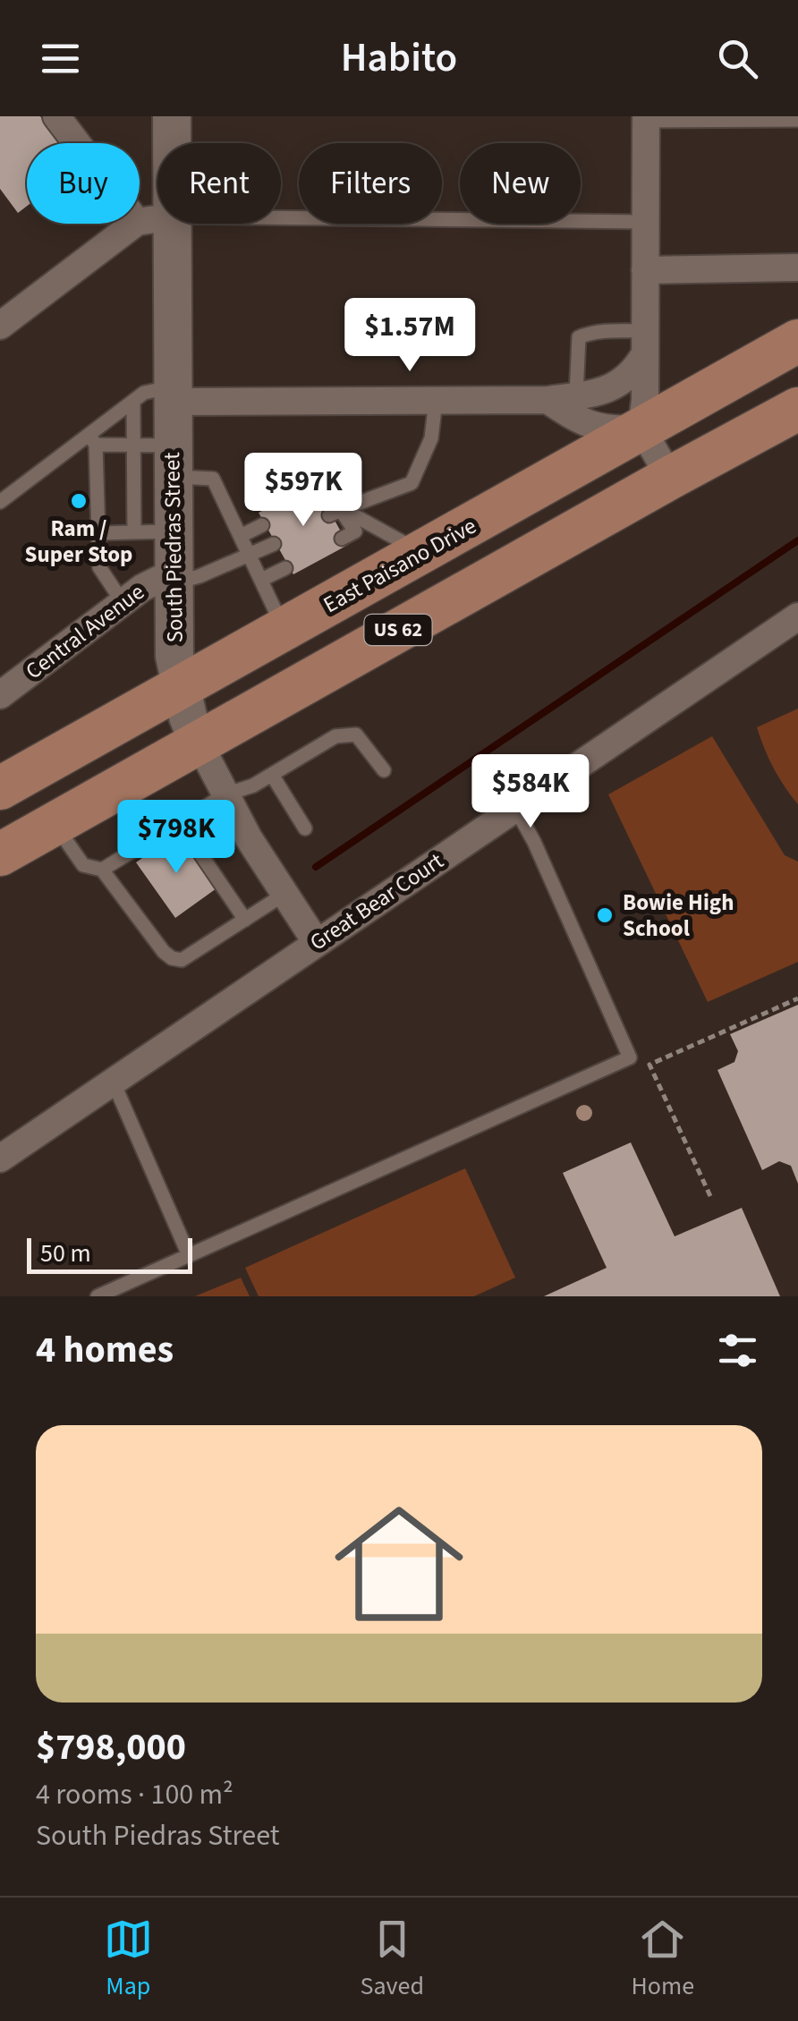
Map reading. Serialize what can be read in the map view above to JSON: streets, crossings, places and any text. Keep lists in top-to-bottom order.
{
  "streets": {
    "main road": ["South Piedras Street", "East Paisano Drive", "US 62"],
    "street": ["Central Avenue", "Great Bear Court"]
  },
  "crossings": [
    ["South Piedras Street", "East Paisano Drive"],
    ["South Piedras Street", "US 62"],
    ["South Piedras Street", "Central Avenue"],
    ["South Piedras Street", "Great Bear Court"]
  ],
  "places": ["Ram / Super Stop", "Bowie High School"],
  "scale_bar": "50 m",
  "page": {
    "header": "Habito",
    "chip": [
      "Buy",
      "Rent",
      "Filters",
      "New"
    ],
    "price": [
      "$1.57M",
      "$597K",
      "$584K",
      "$798K"
    ],
    "scale": "50 m",
    "heading": "4 homes",
    "list": [
      {
        "name": "$798,000",
        "note": "4 rooms · 100 m² · South Piedras Street"
      }
    ],
    "tabs": ["Map", "Saved", "Home"]
  }
}
